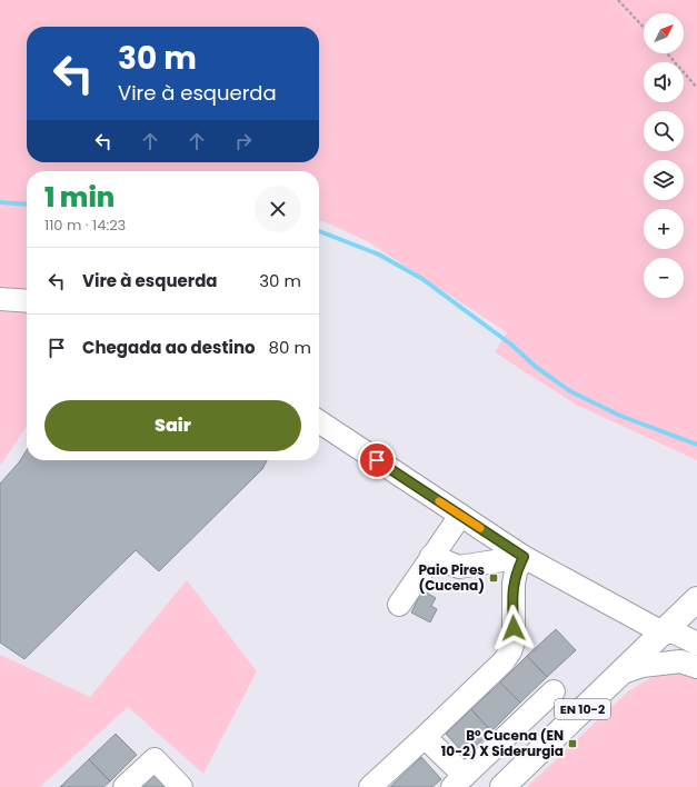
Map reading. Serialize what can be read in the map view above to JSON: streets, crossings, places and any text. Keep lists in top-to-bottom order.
{
  "streets": {
    "main road": ["EN 10-2"]
  },
  "places": {
    "transit": ["Paio Pires (Cucena)", "Bº Cucena (EN 10-2) X Siderurgia"]
  },
  "north": "top right",
  "page": {
    "map_buttons": ["+", "−"],
    "turn": ["30 m", "Vire à esquerda"],
    "heading": ["1 min", "110 m · 14:23"],
    "list": [
      {
        "name": "Vire à esquerda",
        "value": "30 m"
      },
      {
        "name": "Chegada ao destino",
        "value": "80 m"
      }
    ],
    "buttons": "Sair"
  }
}
